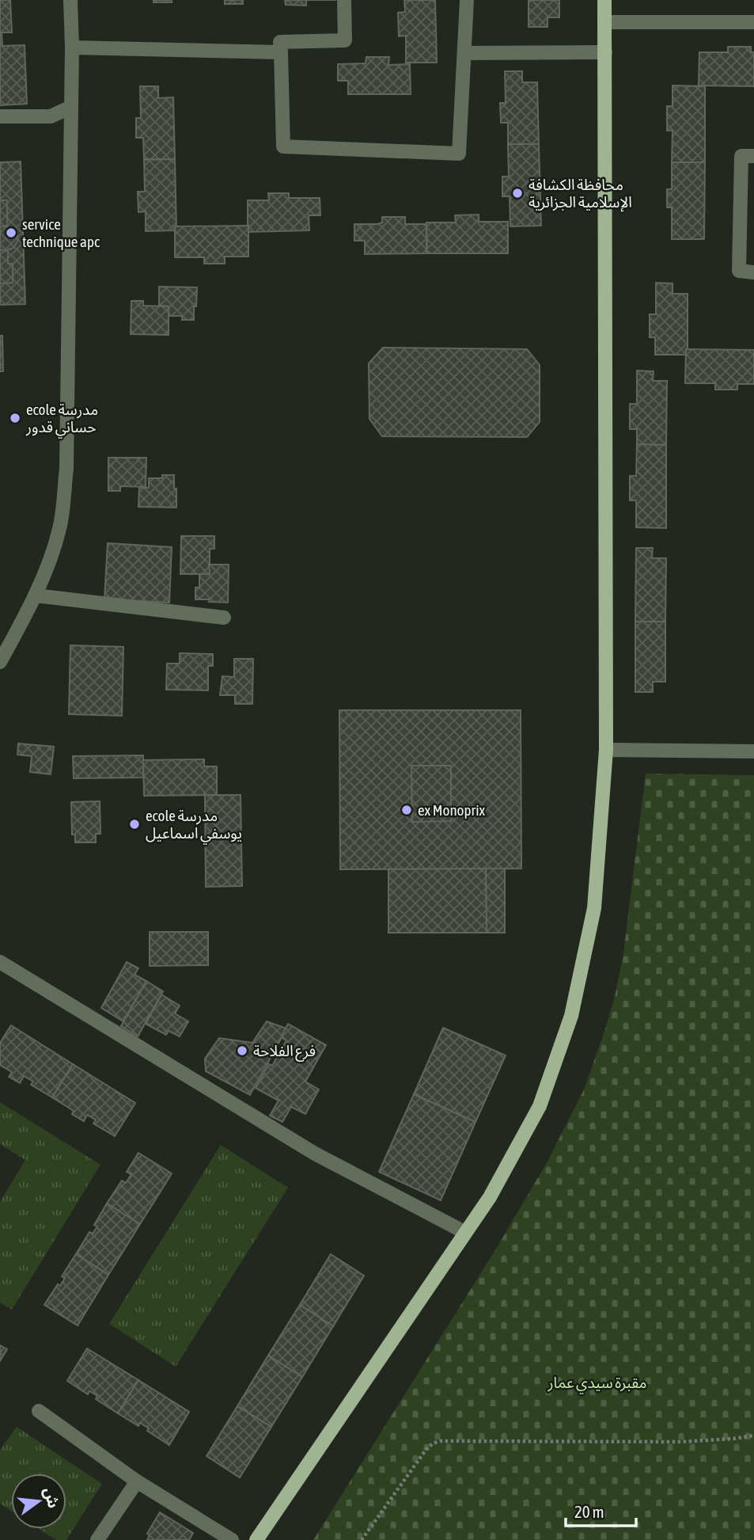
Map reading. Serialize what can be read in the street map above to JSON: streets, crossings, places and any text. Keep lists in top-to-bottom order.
{
  "parks": ["مقبرة سيدي عمار"],
  "places": [
    "محافظة الكشافة الإسلامية الجزائرية",
    "service technique apc",
    "ecole مدرسة حساني قدور",
    "ex Monoprix",
    "ecole مدرسة يوسفي اسماعيل",
    "فرع الفلاحة"
  ],
  "scale_bar": "20 m",
  "north": "right"
}
